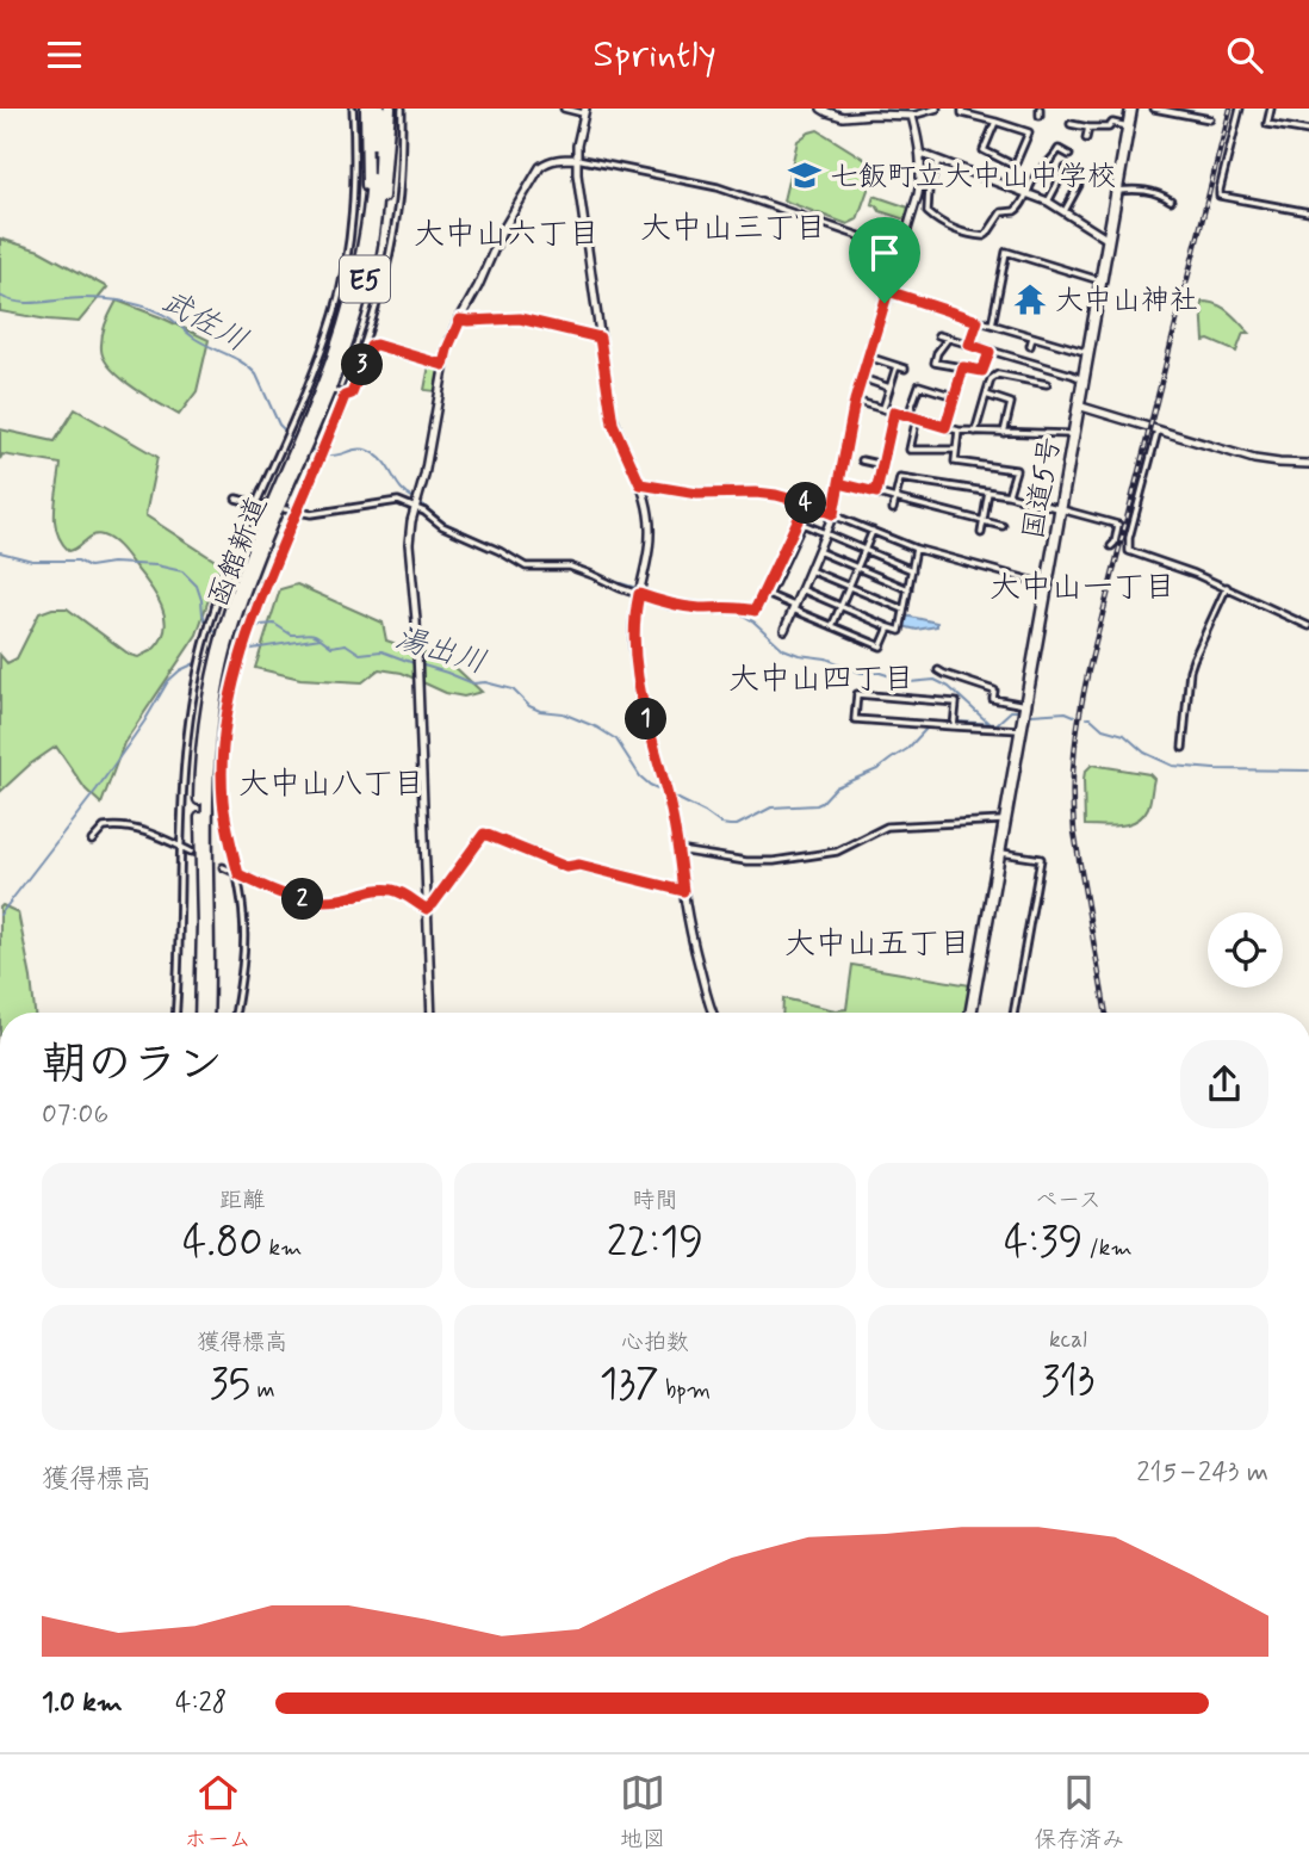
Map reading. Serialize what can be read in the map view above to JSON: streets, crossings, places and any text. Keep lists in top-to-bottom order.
{
  "streets": {
    "highway": ["E5", "国道5号", "函館新道"]
  },
  "districts": [
    "大中山三丁目",
    "大中山六丁目",
    "大中山一丁目",
    "大中山四丁目",
    "大中山八丁目",
    "大中山五丁目"
  ],
  "water": ["武佐川", "湯出川"],
  "places": {
    "school or university": ["七飯町立大中山中学校"],
    "temple": ["大中山神社"]
  },
  "page": {
    "header": "Sprintly",
    "pins": [
      "3",
      "4",
      "1",
      "2"
    ],
    "heading": ["朝のラン", "07:06"],
    "stats": [
      ["距離", "4.80 km"],
      ["時間", "22:19"],
      ["ペース", "4:39 /km"],
      ["獲得標高", "35 m"],
      ["心拍数", "137 bpm"],
      ["kcal", "313"]
    ],
    "chart": ["獲得標高", "215–243 m"],
    "list": [
      {
        "name": "1.0 km",
        "note": "4:28"
      }
    ],
    "tabs": ["ホーム", "地図", "保存済み"]
  }
}
